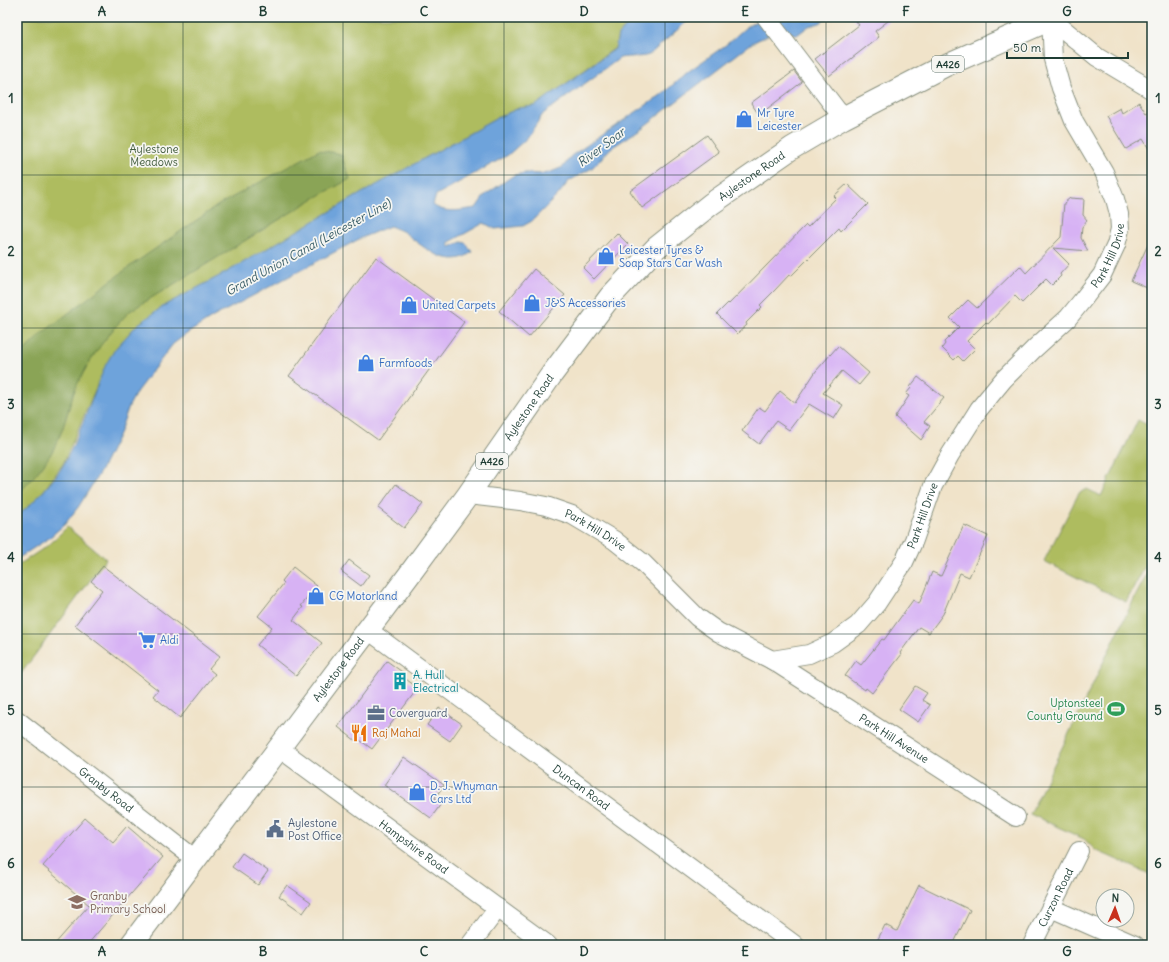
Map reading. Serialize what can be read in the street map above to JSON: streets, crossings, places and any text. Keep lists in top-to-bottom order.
{
  "streets": {
    "main road": ["A426", "Aylestone Road"],
    "street": [
      "Park Hill Drive",
      "Park Hill Avenue",
      "Duncan Road",
      "Granby Road",
      "Hampshire Road",
      "Curzon Road"
    ]
  },
  "crossings": [
    ["Aylestone Road", "Park Hill Drive"],
    ["Aylestone Road", "Duncan Road"],
    ["Aylestone Road", "Granby Road"],
    ["Aylestone Road", "Hampshire Road"],
    ["Park Hill Drive", "Park Hill Avenue"]
  ],
  "water": ["River Soar", "Grand Union Canal (Leicester Line)"],
  "parks": ["Aylestone Meadows"],
  "places": {
    "shop": [
      "Mr Tyre Leicester",
      "Leicester Tyres & Soap Stars Car Wash",
      "J&S Accessories",
      "United Carpets",
      "Farmfoods",
      "CG Motorland",
      "D. J. Whyman Cars Ltd"
    ],
    "supermarket": ["Aldi"],
    "building": ["A. Hull Electrical"],
    "sports": ["Uptonsteel County Ground"],
    "office": ["Coverguard"],
    "restaurant": ["Raj Mahal"],
    "public building": ["Aylestone Post Office"],
    "school or university": ["Granby Primary School"]
  },
  "scale_bar": "50 m",
  "north": "top",
  "grid": {
    "columns": [
      "A",
      "B",
      "C",
      "D",
      "E",
      "F",
      "G"
    ],
    "rows": [
      "1",
      "2",
      "3",
      "4",
      "5",
      "6"
    ]
  }
}
